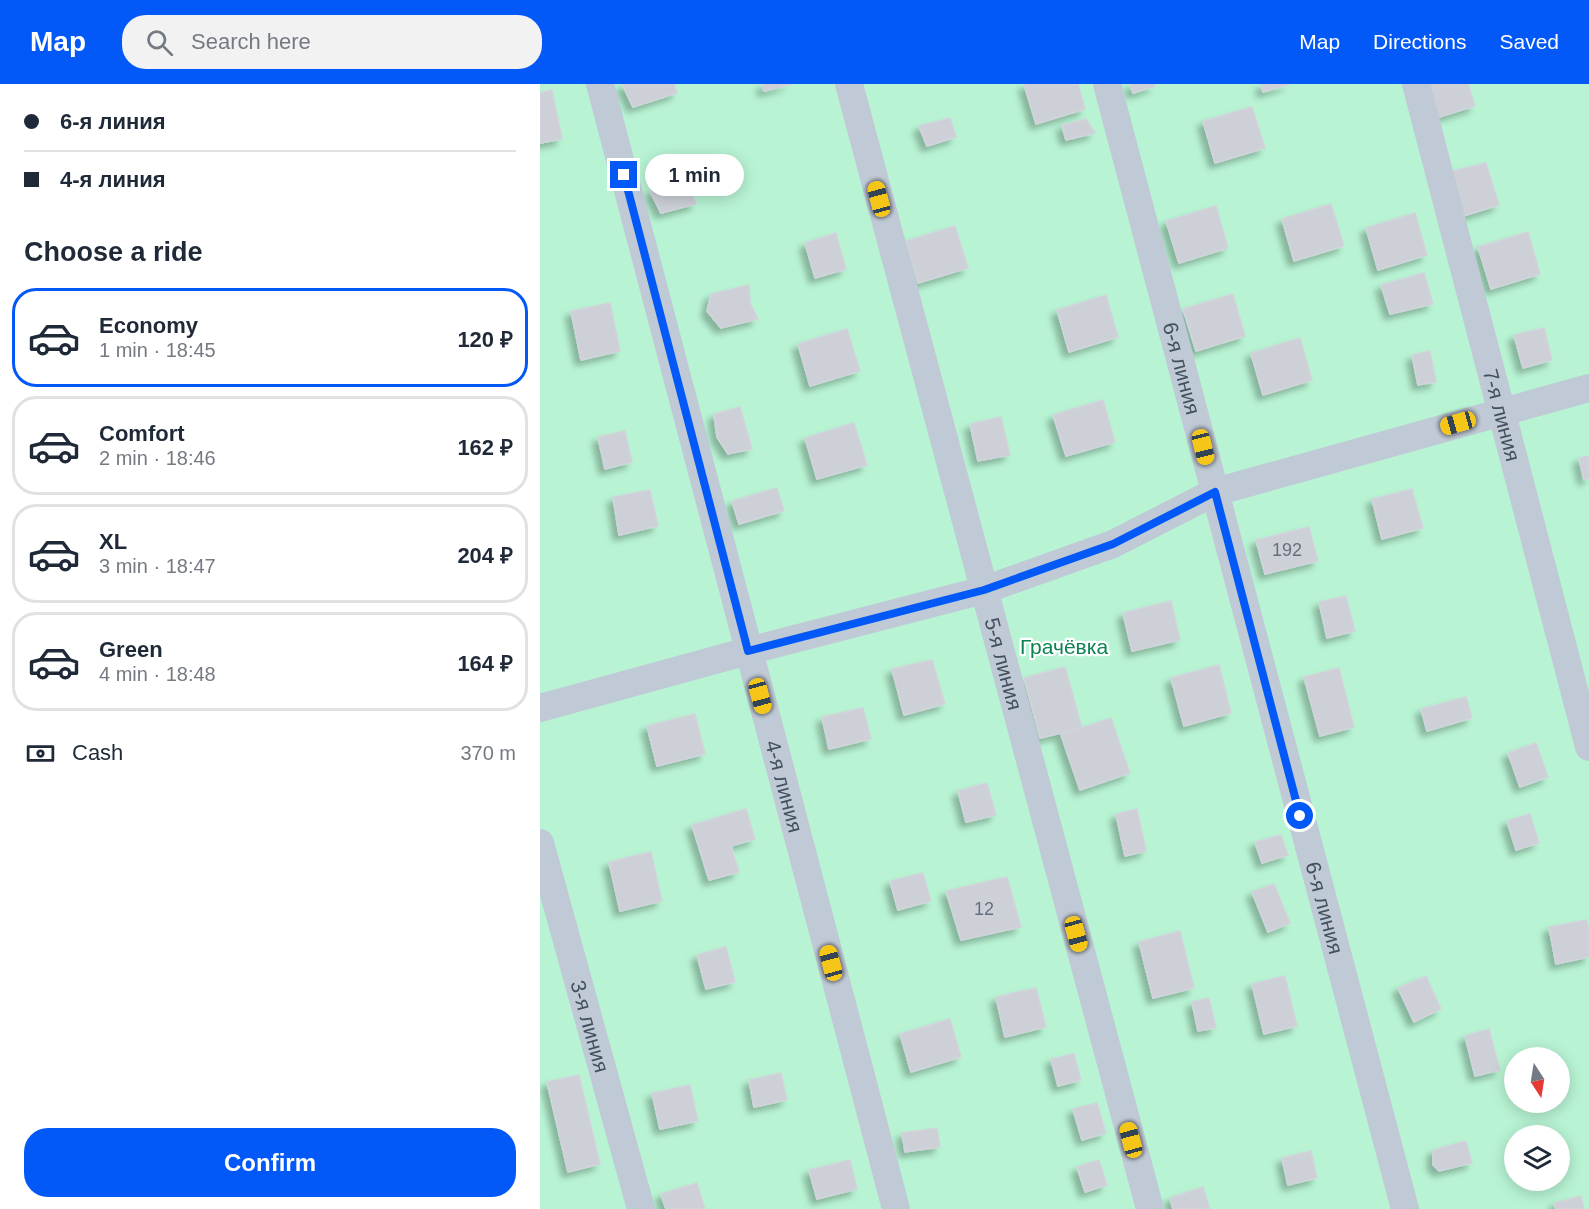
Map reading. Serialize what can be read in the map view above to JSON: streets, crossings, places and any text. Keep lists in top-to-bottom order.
{
  "streets": {
    "street": [
      "6-я линия",
      "7-я линия",
      "5-я линия",
      "4-я линия",
      "3-я линия"
    ]
  },
  "parks": ["Грачёвка"],
  "house_numbers": ["192", "12"],
  "north": "bottom",
  "page": {
    "header": "Map",
    "search": "Search here",
    "nav": ["Map", "Directions", "Saved"],
    "banner": ["6-я линия", "4-я линия"],
    "bubble": "1 min",
    "heading": "Choose a ride",
    "list": [
      {
        "name": "Economy",
        "note": "1 min · 18:45",
        "value": "120 ₽"
      },
      {
        "name": "Comfort",
        "note": "2 min · 18:46",
        "value": "162 ₽"
      },
      {
        "name": "XL",
        "note": "3 min · 18:47",
        "value": "204 ₽"
      },
      {
        "name": "Green",
        "note": "4 min · 18:48",
        "value": "164 ₽"
      }
    ],
    "pay": ["Cash", "370 m"],
    "buttons": "Confirm"
  }
}
